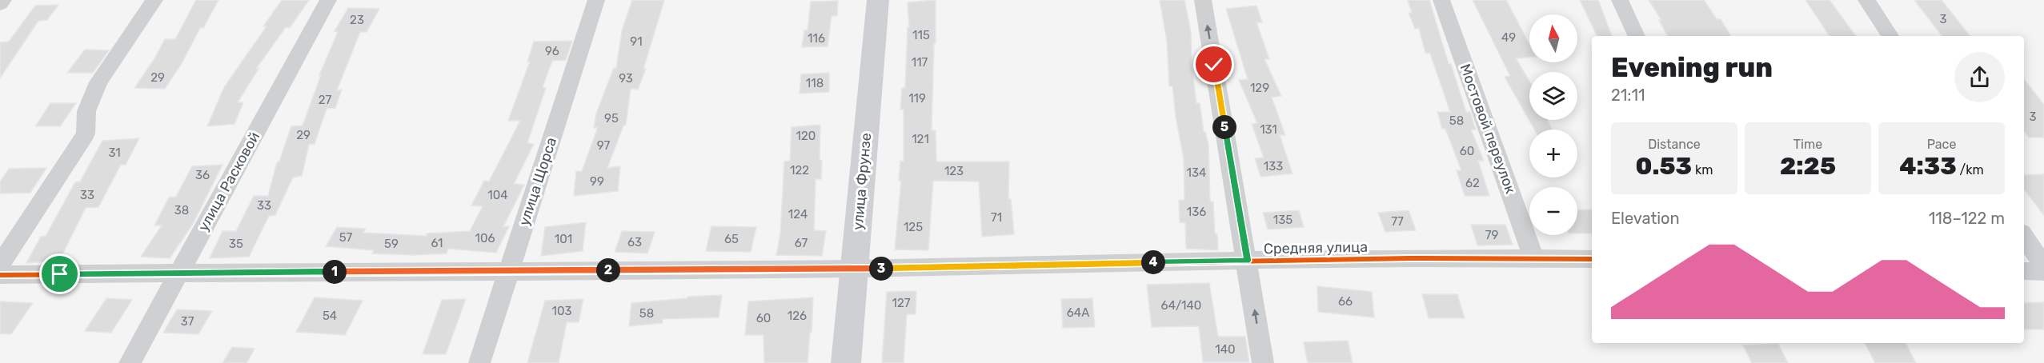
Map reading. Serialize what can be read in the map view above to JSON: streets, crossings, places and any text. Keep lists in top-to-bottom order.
{
  "streets": {
    "street": [
      "Мостовой переулок",
      "улица Расковой",
      "улица Щорса",
      "улица Фрунзе",
      "Средняя улица"
    ]
  },
  "crossings": [
    ["Мостовой переулок", "Средняя улица"],
    ["улица Расковой", "Средняя улица"],
    ["улица Щорса", "Средняя улица"],
    ["улица Фрунзе", "Средняя улица"]
  ],
  "house_numbers": [
    "3",
    "23",
    "115",
    "49",
    "116",
    "91",
    "96",
    "117",
    "29",
    "93",
    "118",
    "129",
    "119",
    "27",
    "3",
    "95",
    "58",
    "131",
    "29",
    "120",
    "121",
    "97",
    "60",
    "31",
    "133",
    "122",
    "123",
    "134",
    "36",
    "99",
    "62",
    "33",
    "104",
    "33",
    "38",
    "136",
    "124",
    "71",
    "135",
    "77",
    "125",
    "79",
    "57",
    "106",
    "101",
    "65",
    "63",
    "61",
    "67",
    "35",
    "59",
    "66",
    "127",
    "64/140",
    "103",
    "64А",
    "58",
    "54",
    "126",
    "60",
    "37",
    "140"
  ],
  "north": "top",
  "page": {
    "map_buttons": ["+", "−"],
    "heading": ["Evening run", "21:11"],
    "pins": [
      "5",
      "4",
      "3",
      "2",
      "1"
    ],
    "stats": [
      ["Distance", "0.53 km"],
      ["Time", "2:25"],
      ["Pace", "4:33 /km"]
    ],
    "chart": ["Elevation", "118–122 m"]
  }
}
